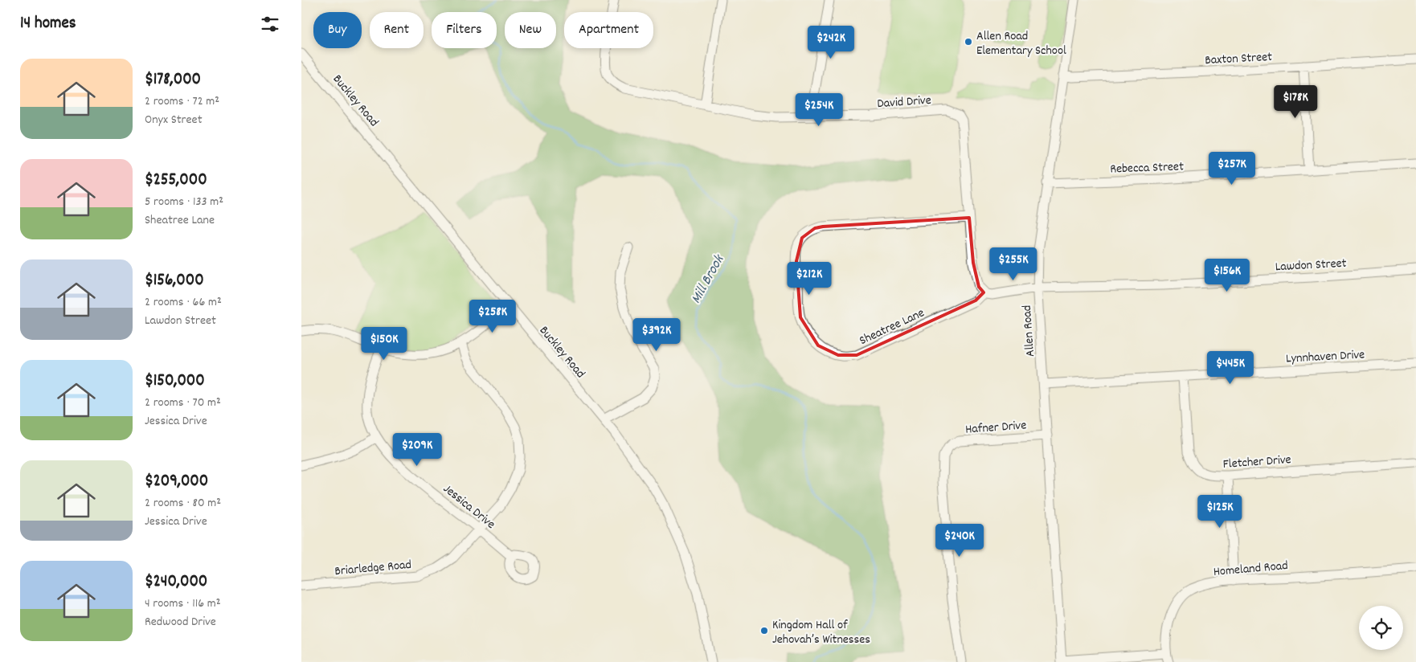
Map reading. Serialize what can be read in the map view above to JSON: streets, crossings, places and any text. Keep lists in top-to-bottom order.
{
  "streets": {
    "street": [
      "Baxton Street",
      "Buckley Road",
      "David Drive",
      "Rebecca Street",
      "Lawdon Street",
      "Sheatree Lane",
      "Allen Road",
      "Lynnhaven Drive",
      "Hafner Drive",
      "Fletcher Drive",
      "Jessica Drive",
      "Briarledge Road",
      "Homeland Road"
    ]
  },
  "crossings": [
    ["Baxton Street", "Allen Road"],
    ["David Drive", "Sheatree Lane"],
    ["Rebecca Street", "Allen Road"],
    ["Lawdon Street", "Allen Road"],
    ["Allen Road", "Lynnhaven Drive"],
    ["Allen Road", "Hafner Drive"],
    ["Allen Road", "Homeland Road"],
    ["Lynnhaven Drive", "Fletcher Drive"],
    ["Jessica Drive", "Briarledge Road"]
  ],
  "water": ["Mill Brook"],
  "places": ["Allen Road Elementary School", "Kingdom Hall of Jehovah’s Witnesses"],
  "page": {
    "heading": "14 homes",
    "chip": [
      "Buy",
      "Rent",
      "Filters",
      "New",
      "Apartment"
    ],
    "price": [
      "$242K",
      "$178K",
      "$254K",
      "$257K",
      "$255K",
      "$156K",
      "$212K",
      "$258K",
      "$392K",
      "$150K",
      "$445K",
      "$209K",
      "$125K",
      "$240K"
    ],
    "list": [
      {
        "name": "$178,000",
        "note": "2 rooms · 72 m² · Onyx Street"
      },
      {
        "name": "$255,000",
        "note": "5 rooms · 133 m² · Sheatree Lane"
      },
      {
        "name": "$156,000",
        "note": "2 rooms · 66 m² · Lawdon Street"
      },
      {
        "name": "$150,000",
        "note": "2 rooms · 70 m² · Jessica Drive"
      },
      {
        "name": "$209,000",
        "note": "2 rooms · 80 m² · Jessica Drive"
      },
      {
        "name": "$240,000",
        "note": "4 rooms · 116 m² · Redwood Drive"
      }
    ]
  }
}
